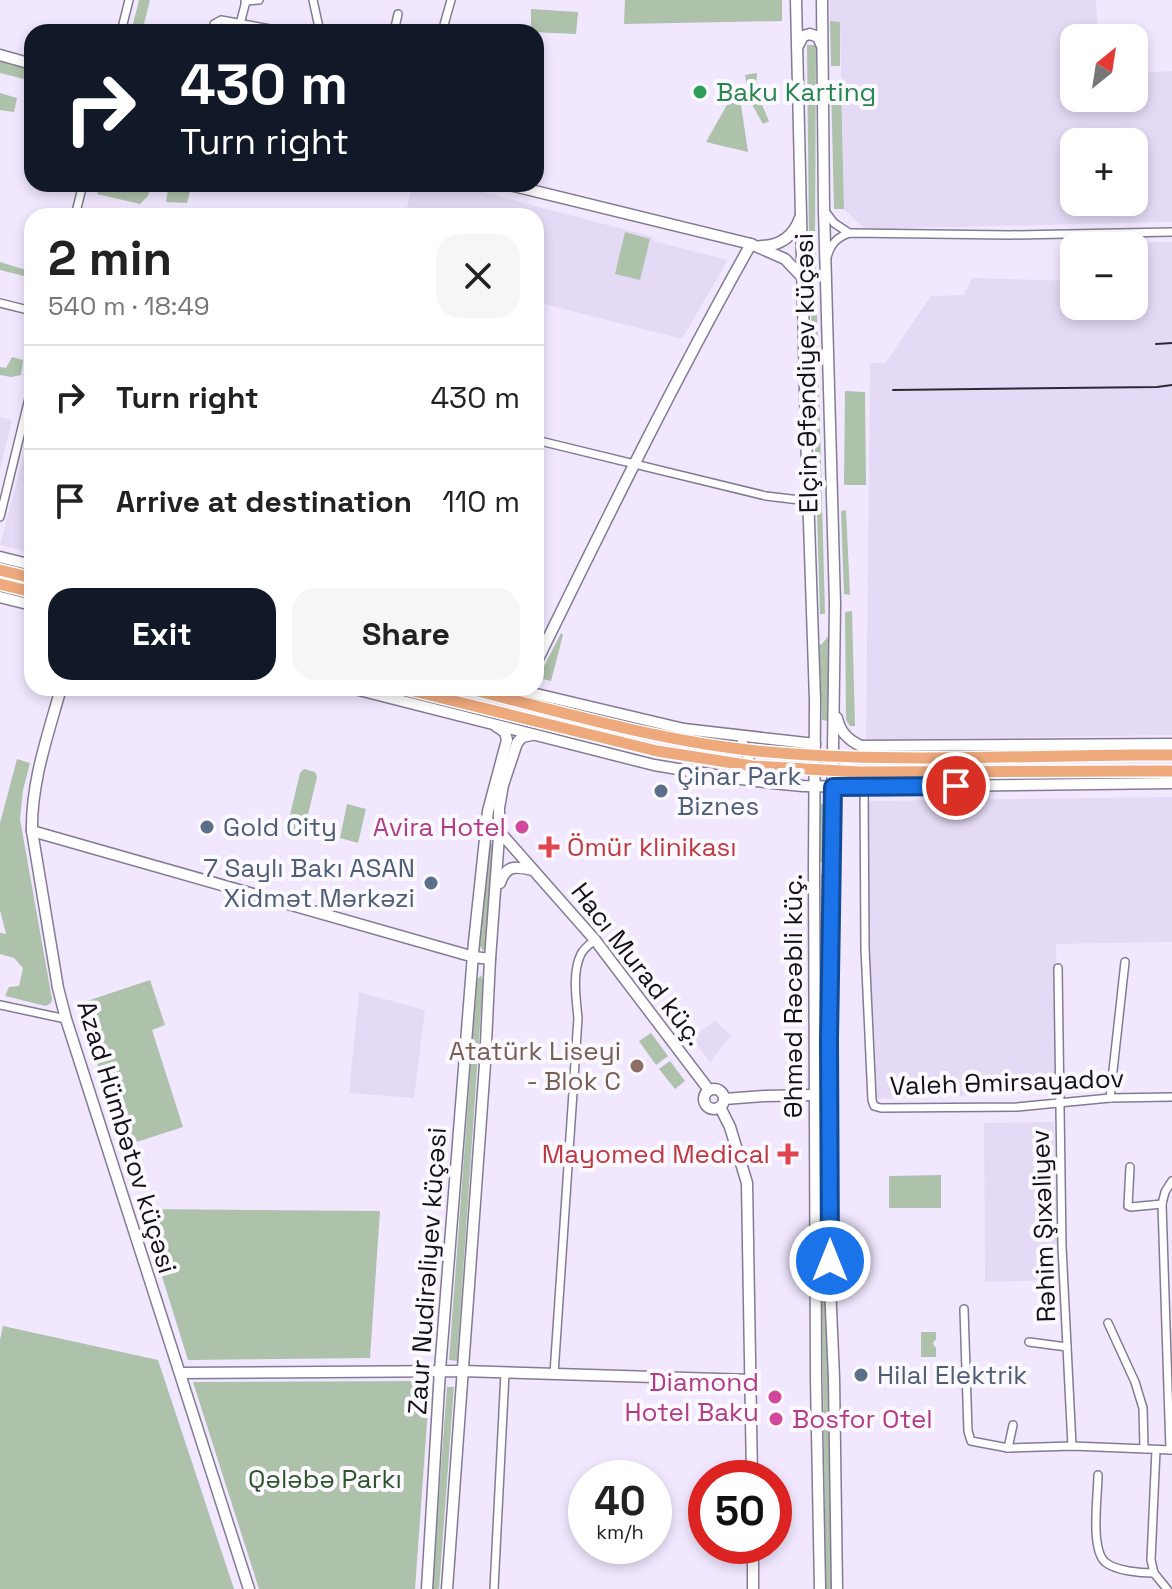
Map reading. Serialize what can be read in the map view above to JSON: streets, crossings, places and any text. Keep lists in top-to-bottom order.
{
  "streets": {
    "street": [
      "Elçin Əfəndiyev küçəsi",
      "Hacı Murad küç.",
      "Əhməd Rəcəbli küç.",
      "Valeh Əmirsayadov",
      "Azad Hümbətov küçəsi",
      "Rəhim Şıxəliyev",
      "Zaur Nudirəliyev küçəsi"
    ]
  },
  "crossings": [
    ["Elçin Əfəndiyev küçəsi", "Əhməd Rəcəbli küç."],
    ["Hacı Murad küç.", "Zaur Nudirəliyev küçəsi"],
    ["Valeh Əmirsayadov", "Rəhim Şıxəliyev"]
  ],
  "parks": ["Qələbə Parkı"],
  "places": {
    "other": [
      "Baku Karting",
      "Çinar Park Biznes",
      "Gold City",
      "Avira Hotel",
      "7 Saylı Bakı ASAN Xidmət Mərkəzi",
      "Atatürk Liseyi - Blok C",
      "Hilal Elektrik",
      "Diamond Hotel Baku",
      "Bosfor Otel"
    ],
    "health": ["Ömür klinikası", "Mayomed Medical"]
  },
  "north": "top right",
  "page": {
    "map_buttons": ["+", "−"],
    "turn": ["430 m", "Turn right"],
    "heading": ["2 min", "540 m · 18:49"],
    "list": [
      {
        "name": "Turn right",
        "value": "430 m"
      },
      {
        "name": "Arrive at destination",
        "value": "110 m"
      }
    ],
    "buttons": ["Exit", "Share"],
    "speed": "40 km/h",
    "limit": "50"
  }
}
